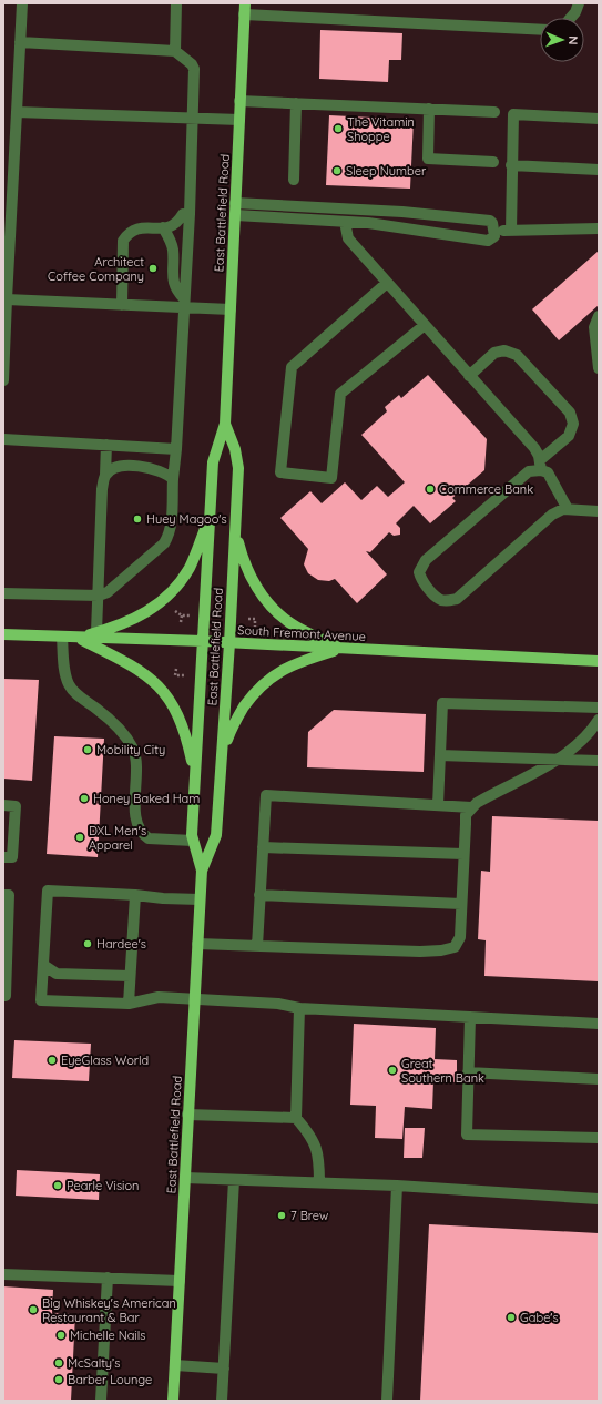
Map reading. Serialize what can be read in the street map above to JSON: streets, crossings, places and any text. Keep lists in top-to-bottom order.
{
  "streets": {
    "main road": ["East Battlefield Road", "South Fremont Avenue"]
  },
  "crossings": [
    ["East Battlefield Road", "South Fremont Avenue"]
  ],
  "places": [
    "The Vitamin Shoppe",
    "Sleep Number",
    "Architect Coffee Company",
    "Commerce Bank",
    "Huey Magoo's",
    "Mobility City",
    "Honey Baked Ham",
    "DXL Men's Apparel",
    "Hardee's",
    "EyeGlass World",
    "Great Southern Bank",
    "Pearle Vision",
    "7 Brew",
    "Big Whiskey's American Restaurant & Bar",
    "Gabe's",
    "Michelle Nails",
    "McSalty’s",
    "Barber Lounge"
  ],
  "north": "right"
}
